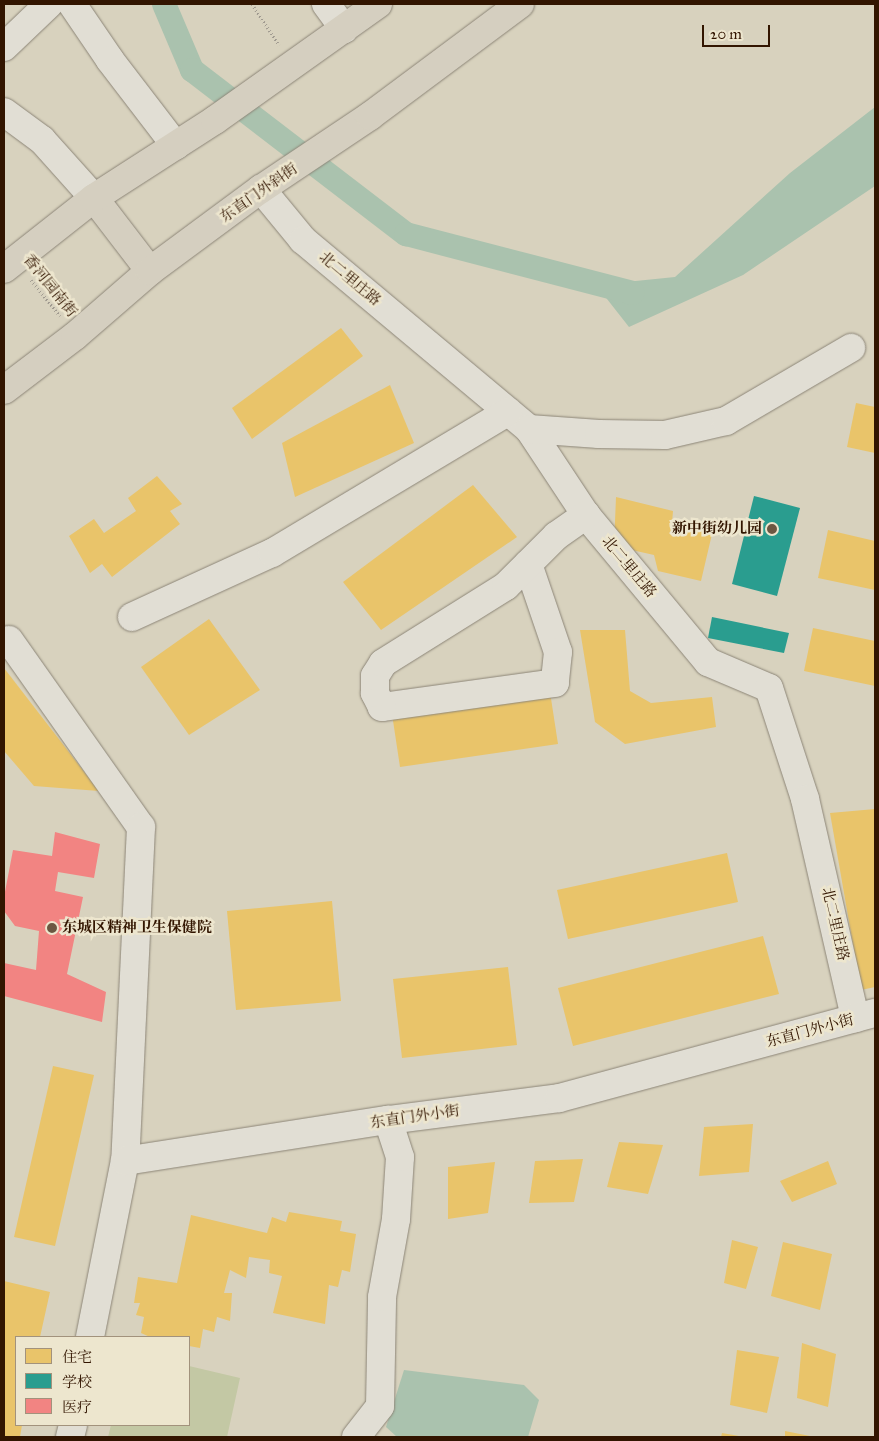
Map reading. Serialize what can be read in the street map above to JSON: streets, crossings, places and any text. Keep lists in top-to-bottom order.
{
  "streets": {
    "main road": ["东直门外斜街"],
    "street": ["北二里庄路", "东直门外小街"],
    "path": ["香河园南街"]
  },
  "crossings": [
    ["东直门外斜街", "北二里庄路"],
    ["东直门外斜街", "香河园南街"],
    ["北二里庄路", "东直门外小街"]
  ],
  "places": ["新中街幼儿园", "东城区精神卫生保健院"],
  "legend": ["住宅", "学校", "医疗"],
  "scale_bar": "20 m"
}
